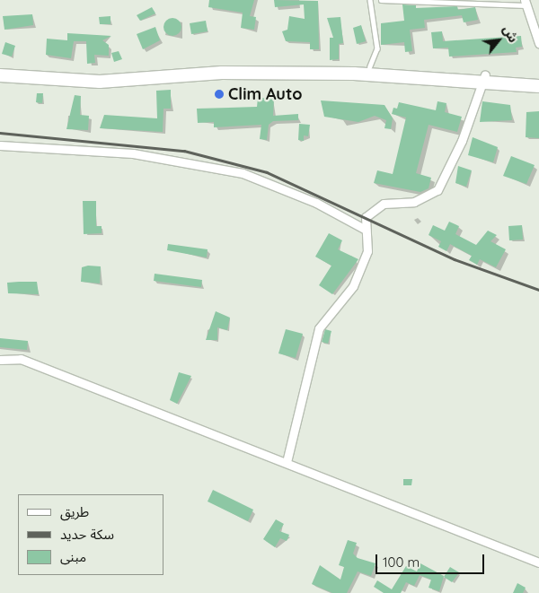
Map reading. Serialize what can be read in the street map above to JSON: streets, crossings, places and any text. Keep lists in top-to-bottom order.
{
  "places": ["Clim Auto"],
  "legend": ["طريق", "سكة حديد", "مبنى"],
  "scale_bar": "100 m",
  "north": "top right"
}
